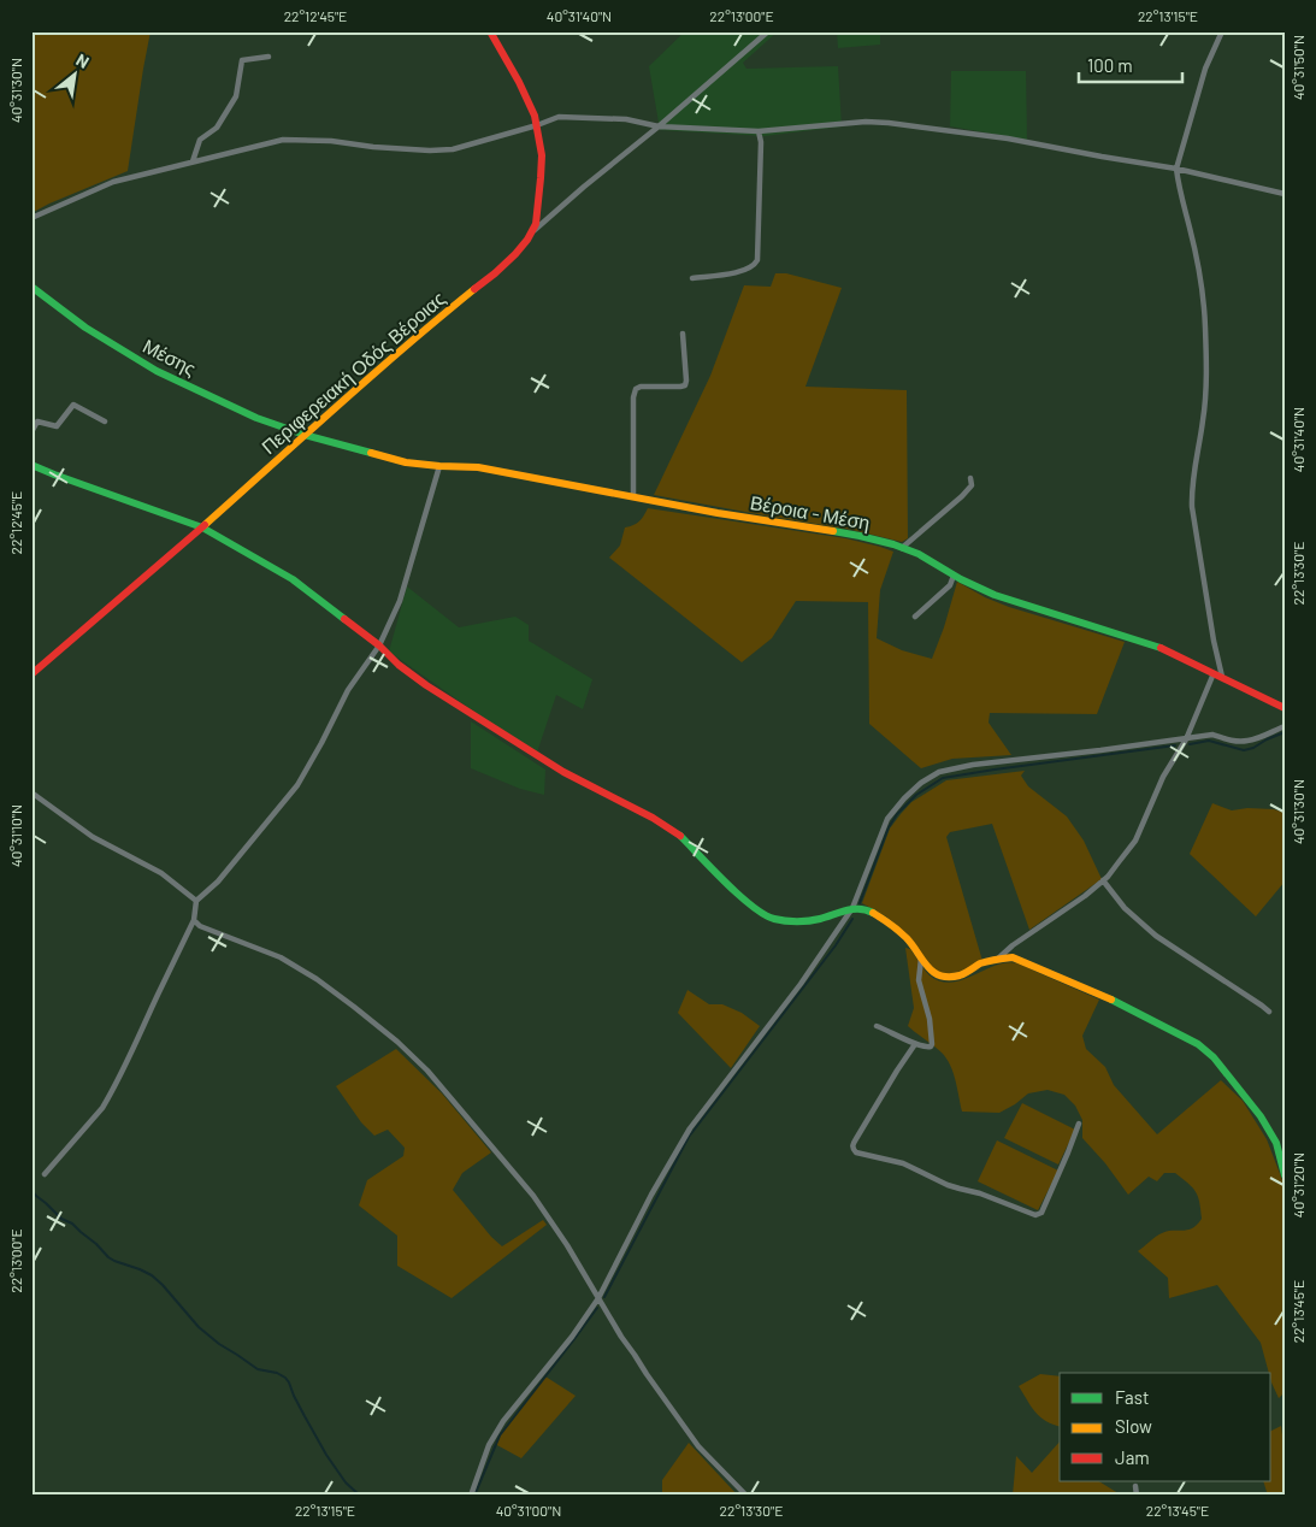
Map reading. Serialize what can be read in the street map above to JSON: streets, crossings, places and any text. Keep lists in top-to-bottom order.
{
  "streets": {
    "street": ["Μέσης", "Περιφερειακή Οδός Βέροιας", "Βέροια - Μέση"]
  },
  "crossings": [
    ["Μέσης", "Περιφερειακή Οδός Βέροιας"],
    ["Μέσης", "Βέροια - Μέση"],
    ["Περιφερειακή Οδός Βέροιας", "Βέροια - Μέση"]
  ],
  "legend": ["Fast", "Slow", "Jam"],
  "scale_bar": "100 m",
  "north": "top right",
  "coordinates": [
    "22°12'45\"E",
    "40°31'40\"N",
    "22°13'00\"E",
    "22°13'15\"E",
    "40°31'50\"N",
    "40°31'30\"N",
    "22°13'30\"E",
    "40°31'10\"N",
    "40°31'20\"N",
    "22°13'45\"E",
    "40°31'00\"N"
  ]
}
